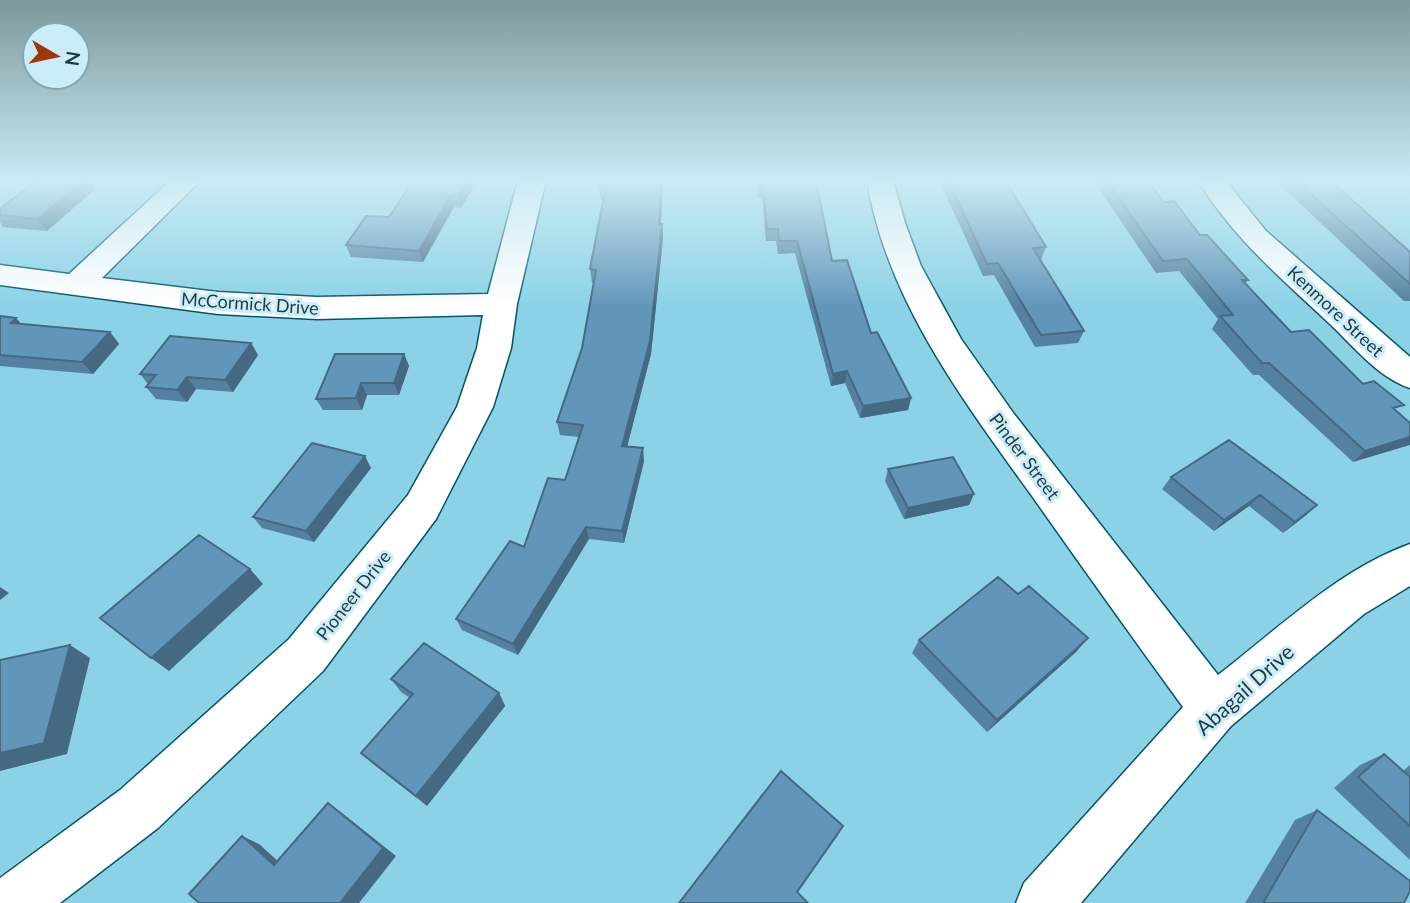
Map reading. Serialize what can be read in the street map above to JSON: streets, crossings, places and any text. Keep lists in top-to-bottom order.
{
  "streets": {
    "street": [
      "McCormick Drive",
      "Kenmore Street",
      "Pinder Street",
      "Pioneer Drive",
      "Abagail Drive"
    ]
  },
  "crossings": [
    ["McCormick Drive", "Pioneer Drive"],
    ["Pinder Street", "Abagail Drive"]
  ],
  "north": "right"
}
